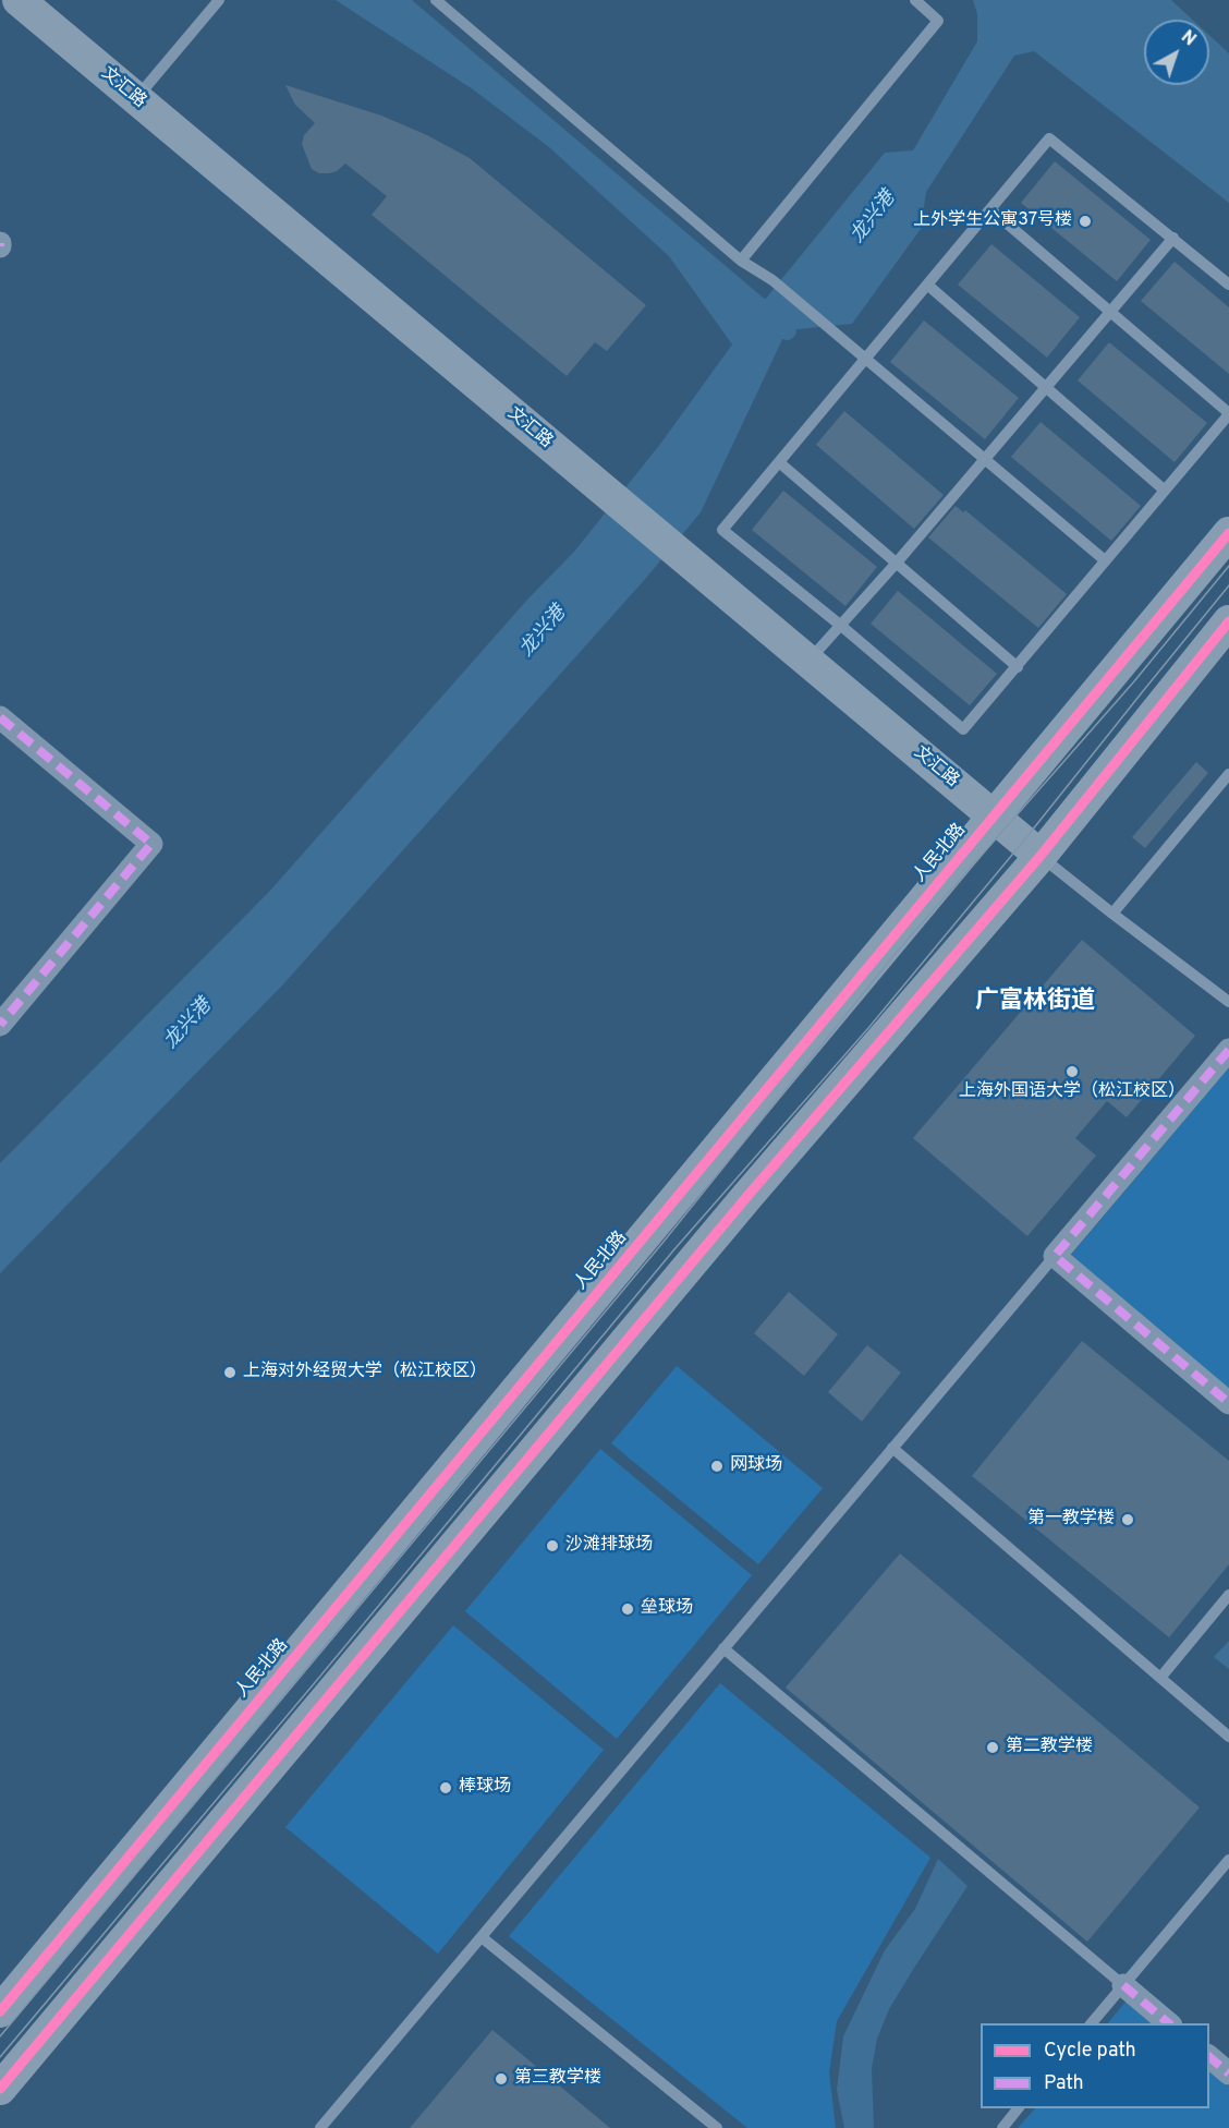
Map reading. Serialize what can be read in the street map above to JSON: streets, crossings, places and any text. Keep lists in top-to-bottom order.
{
  "streets": {
    "main road": ["文汇路", "人民北路"]
  },
  "crossings": [
    ["文汇路", "人民北路"]
  ],
  "districts": ["广富林街道"],
  "water": ["龙兴港"],
  "places": [
    "上外学生公寓37号楼",
    "上海外国语大学（松江校区）",
    "上海对外经贸大学（松江校区）",
    "网球场",
    "第一教学楼",
    "沙滩排球场",
    "垒球场",
    "第二教学楼",
    "棒球场",
    "第三教学楼"
  ],
  "legend": ["Cycle path", "Path"],
  "north": "top right"
}
